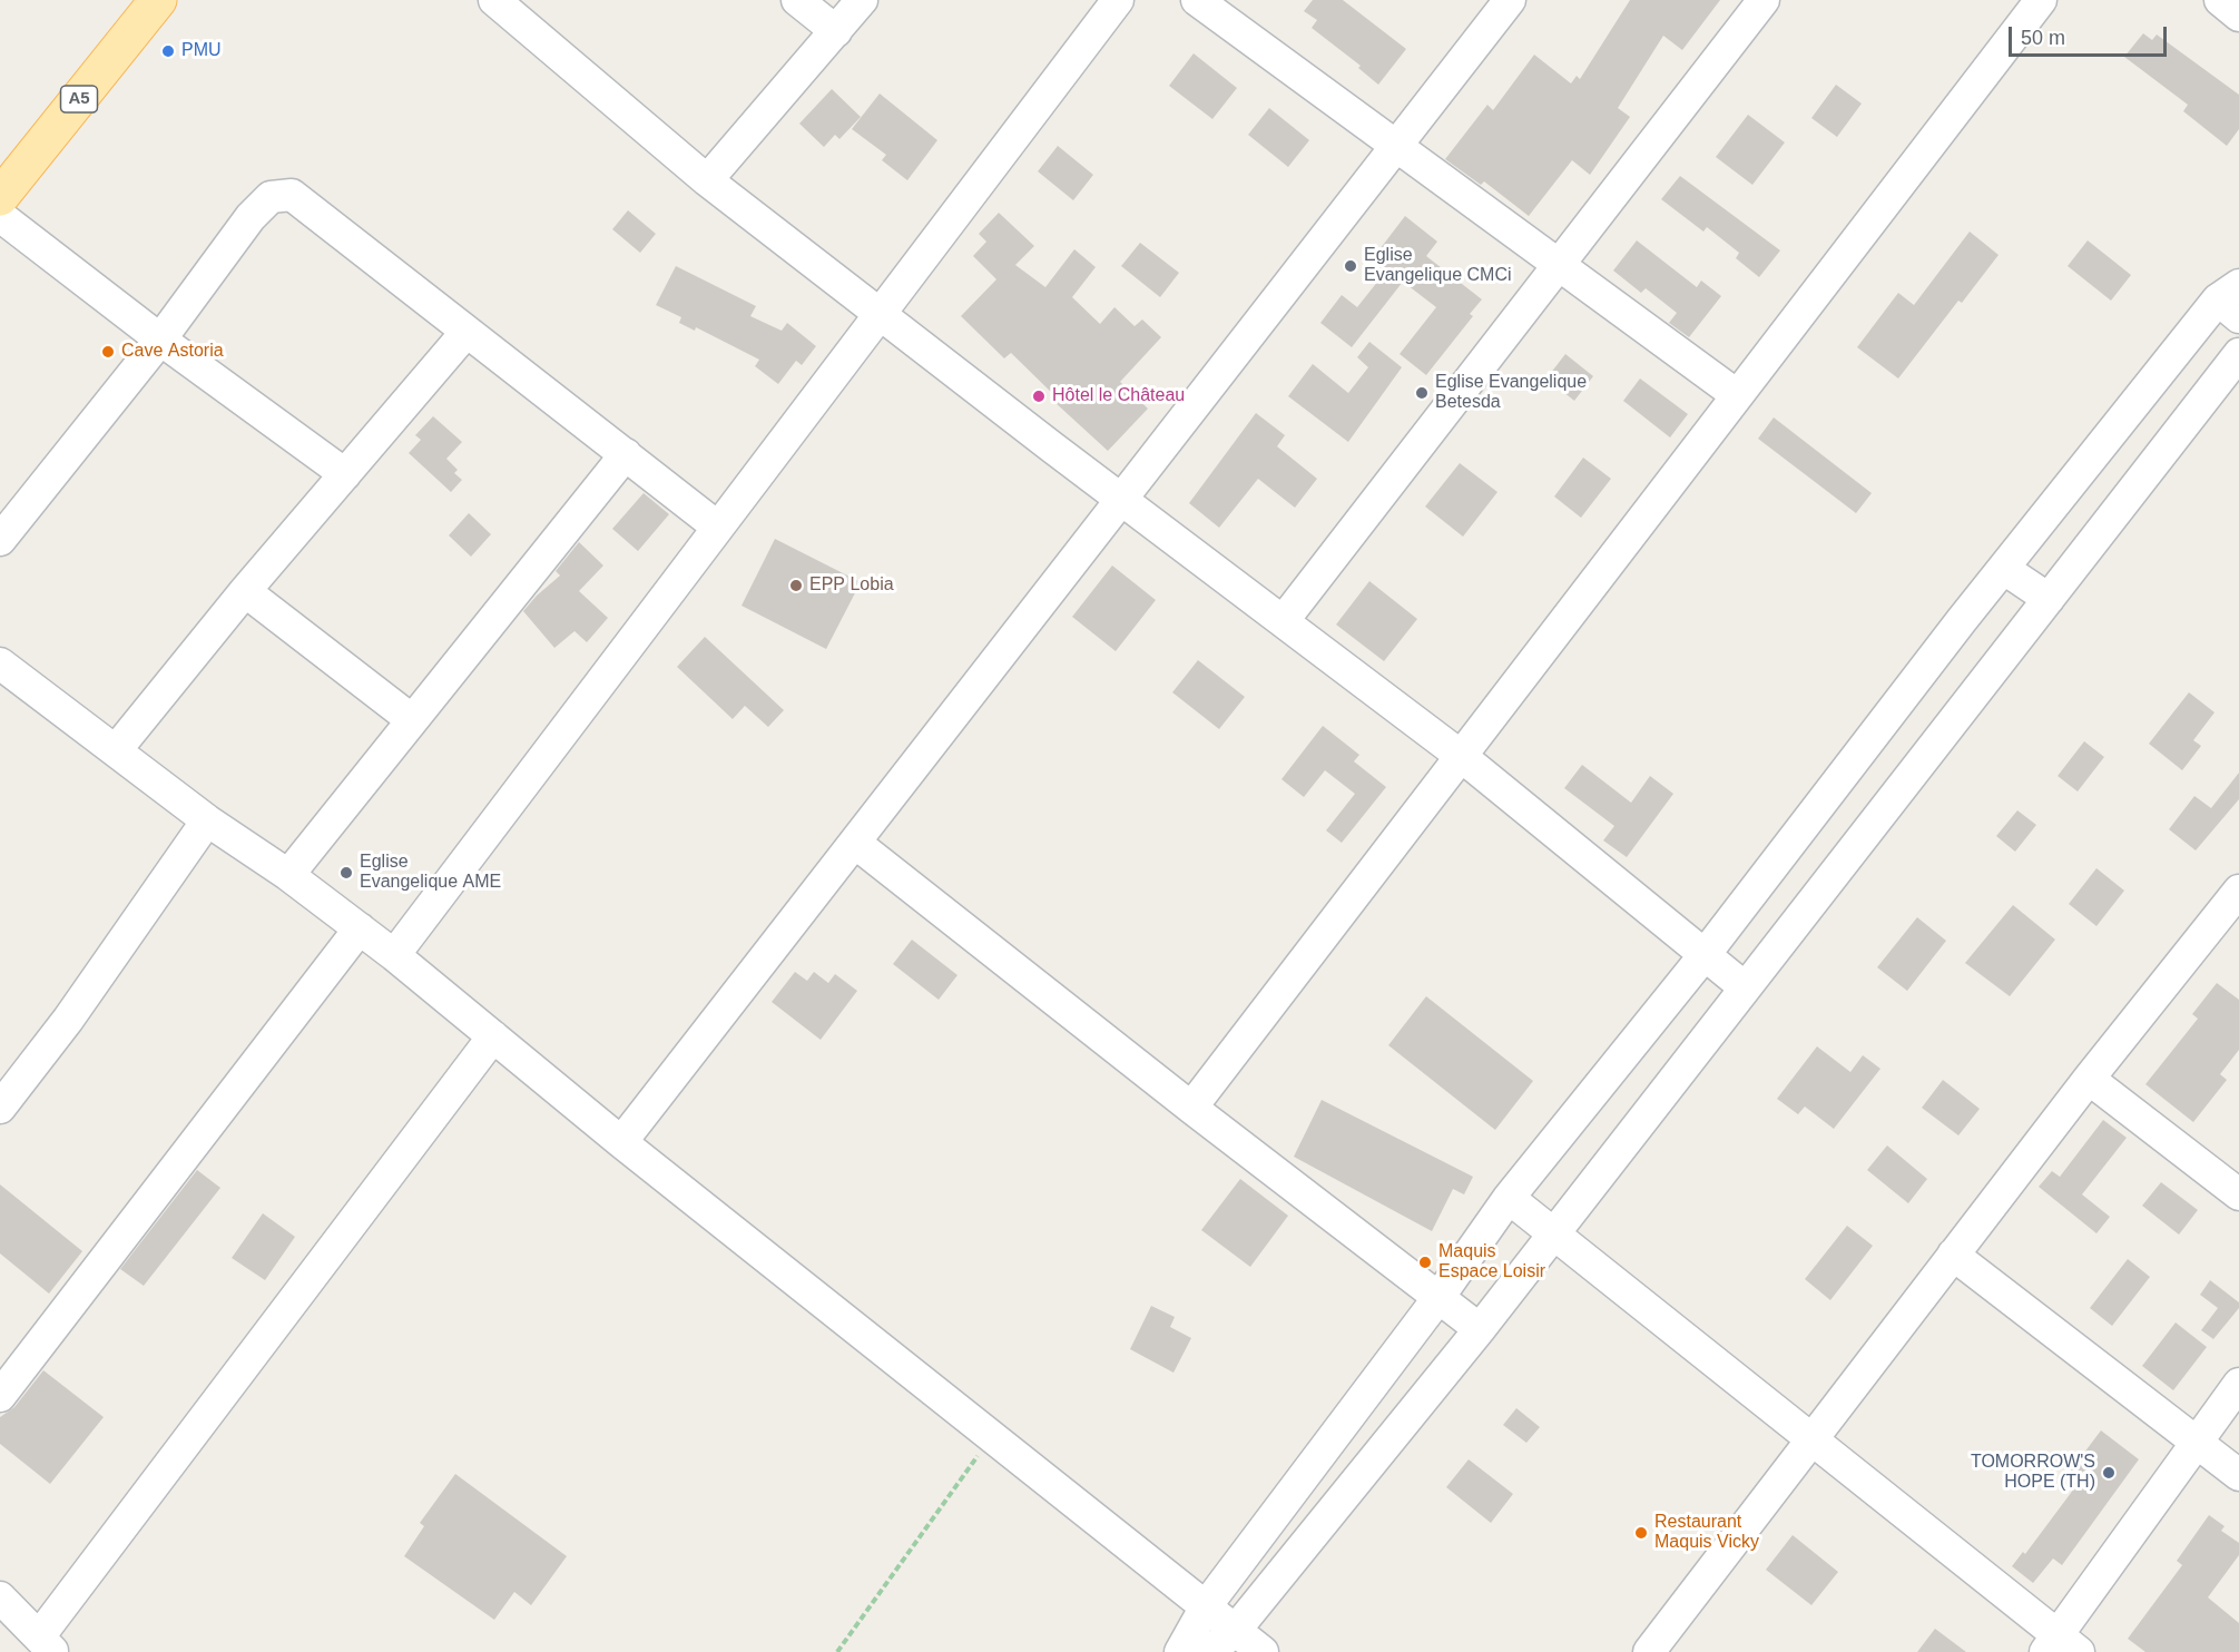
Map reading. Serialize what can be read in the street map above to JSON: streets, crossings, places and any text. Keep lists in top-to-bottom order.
{
  "streets": {
    "main road": ["A5"]
  },
  "places": [
    "PMU",
    "Eglise Evangelique CMCi",
    "Cave Astoria",
    "Eglise Evangelique Betesda",
    "Hôtel le Château",
    "EPP Lobia",
    "Eglise Evangelique AME",
    "Maquis Espace Loisir",
    "TOMORROW'S HOPE (TH)",
    "Restaurant Maquis Vicky"
  ],
  "scale_bar": "50 m"
}
